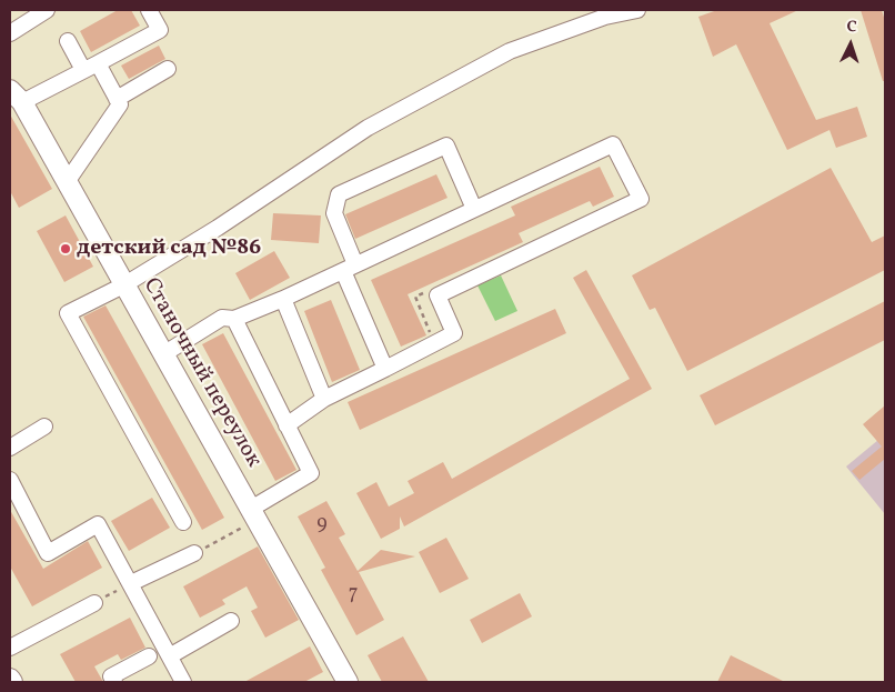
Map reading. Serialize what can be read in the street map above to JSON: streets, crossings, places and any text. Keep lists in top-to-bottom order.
{
  "streets": {
    "main road": ["Станочный переулок"]
  },
  "places": ["детский сад №86"],
  "house_numbers": ["9", "7"],
  "north": "top"
}
